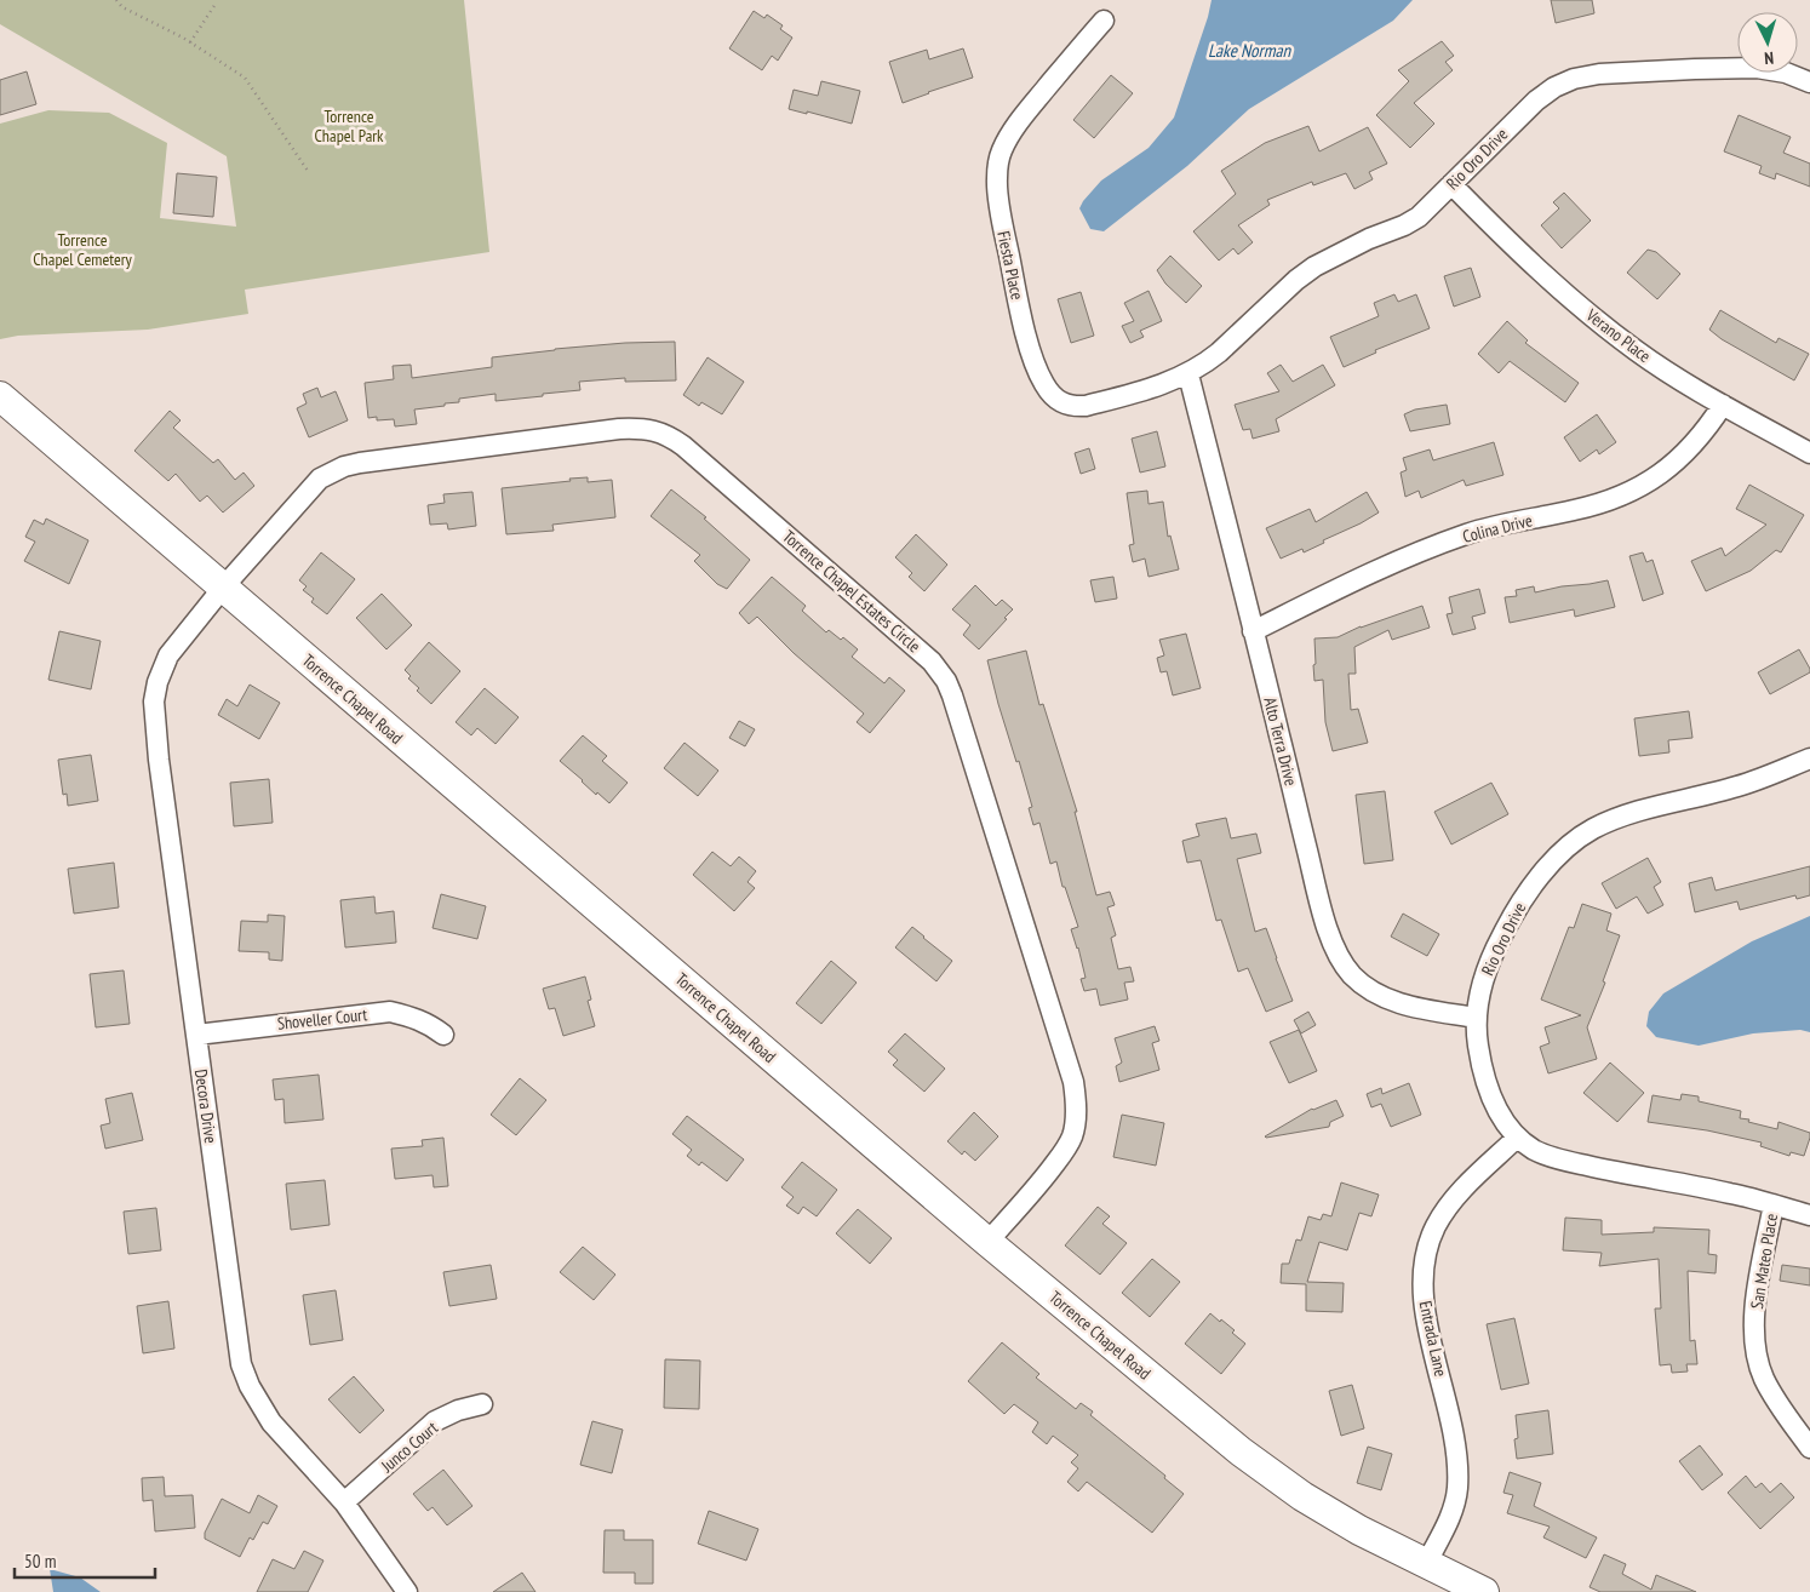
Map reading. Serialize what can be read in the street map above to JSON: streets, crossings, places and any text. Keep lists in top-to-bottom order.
{
  "streets": {
    "street": [
      "Rio Oro Drive",
      "Fiesta Place",
      "Verano Place",
      "Colina Drive",
      "Torrence Chapel Estates Circle",
      "Torrence Chapel Road",
      "Alto Terra Drive",
      "Shoveller Court",
      "Decora Drive",
      "San Mateo Place",
      "Entrada Lane",
      "Junco Court"
    ]
  },
  "crossings": [
    ["Rio Oro Drive", "Fiesta Place"],
    ["Rio Oro Drive", "Verano Place"],
    ["Rio Oro Drive", "Alto Terra Drive"],
    ["Rio Oro Drive", "San Mateo Place"],
    ["Rio Oro Drive", "Entrada Lane"],
    ["Fiesta Place", "Alto Terra Drive"],
    ["Verano Place", "Colina Drive"],
    ["Colina Drive", "Alto Terra Drive"],
    ["Torrence Chapel Estates Circle", "Torrence Chapel Road"],
    ["Torrence Chapel Estates Circle", "Decora Drive"],
    ["Torrence Chapel Road", "Decora Drive"],
    ["Torrence Chapel Road", "Entrada Lane"],
    ["Shoveller Court", "Decora Drive"],
    ["Decora Drive", "Junco Court"]
  ],
  "water": ["Lake Norman"],
  "parks": ["Torrence Chapel Park", "Torrence Chapel Cemetery"],
  "scale_bar": "50 m",
  "north": "bottom"
}
